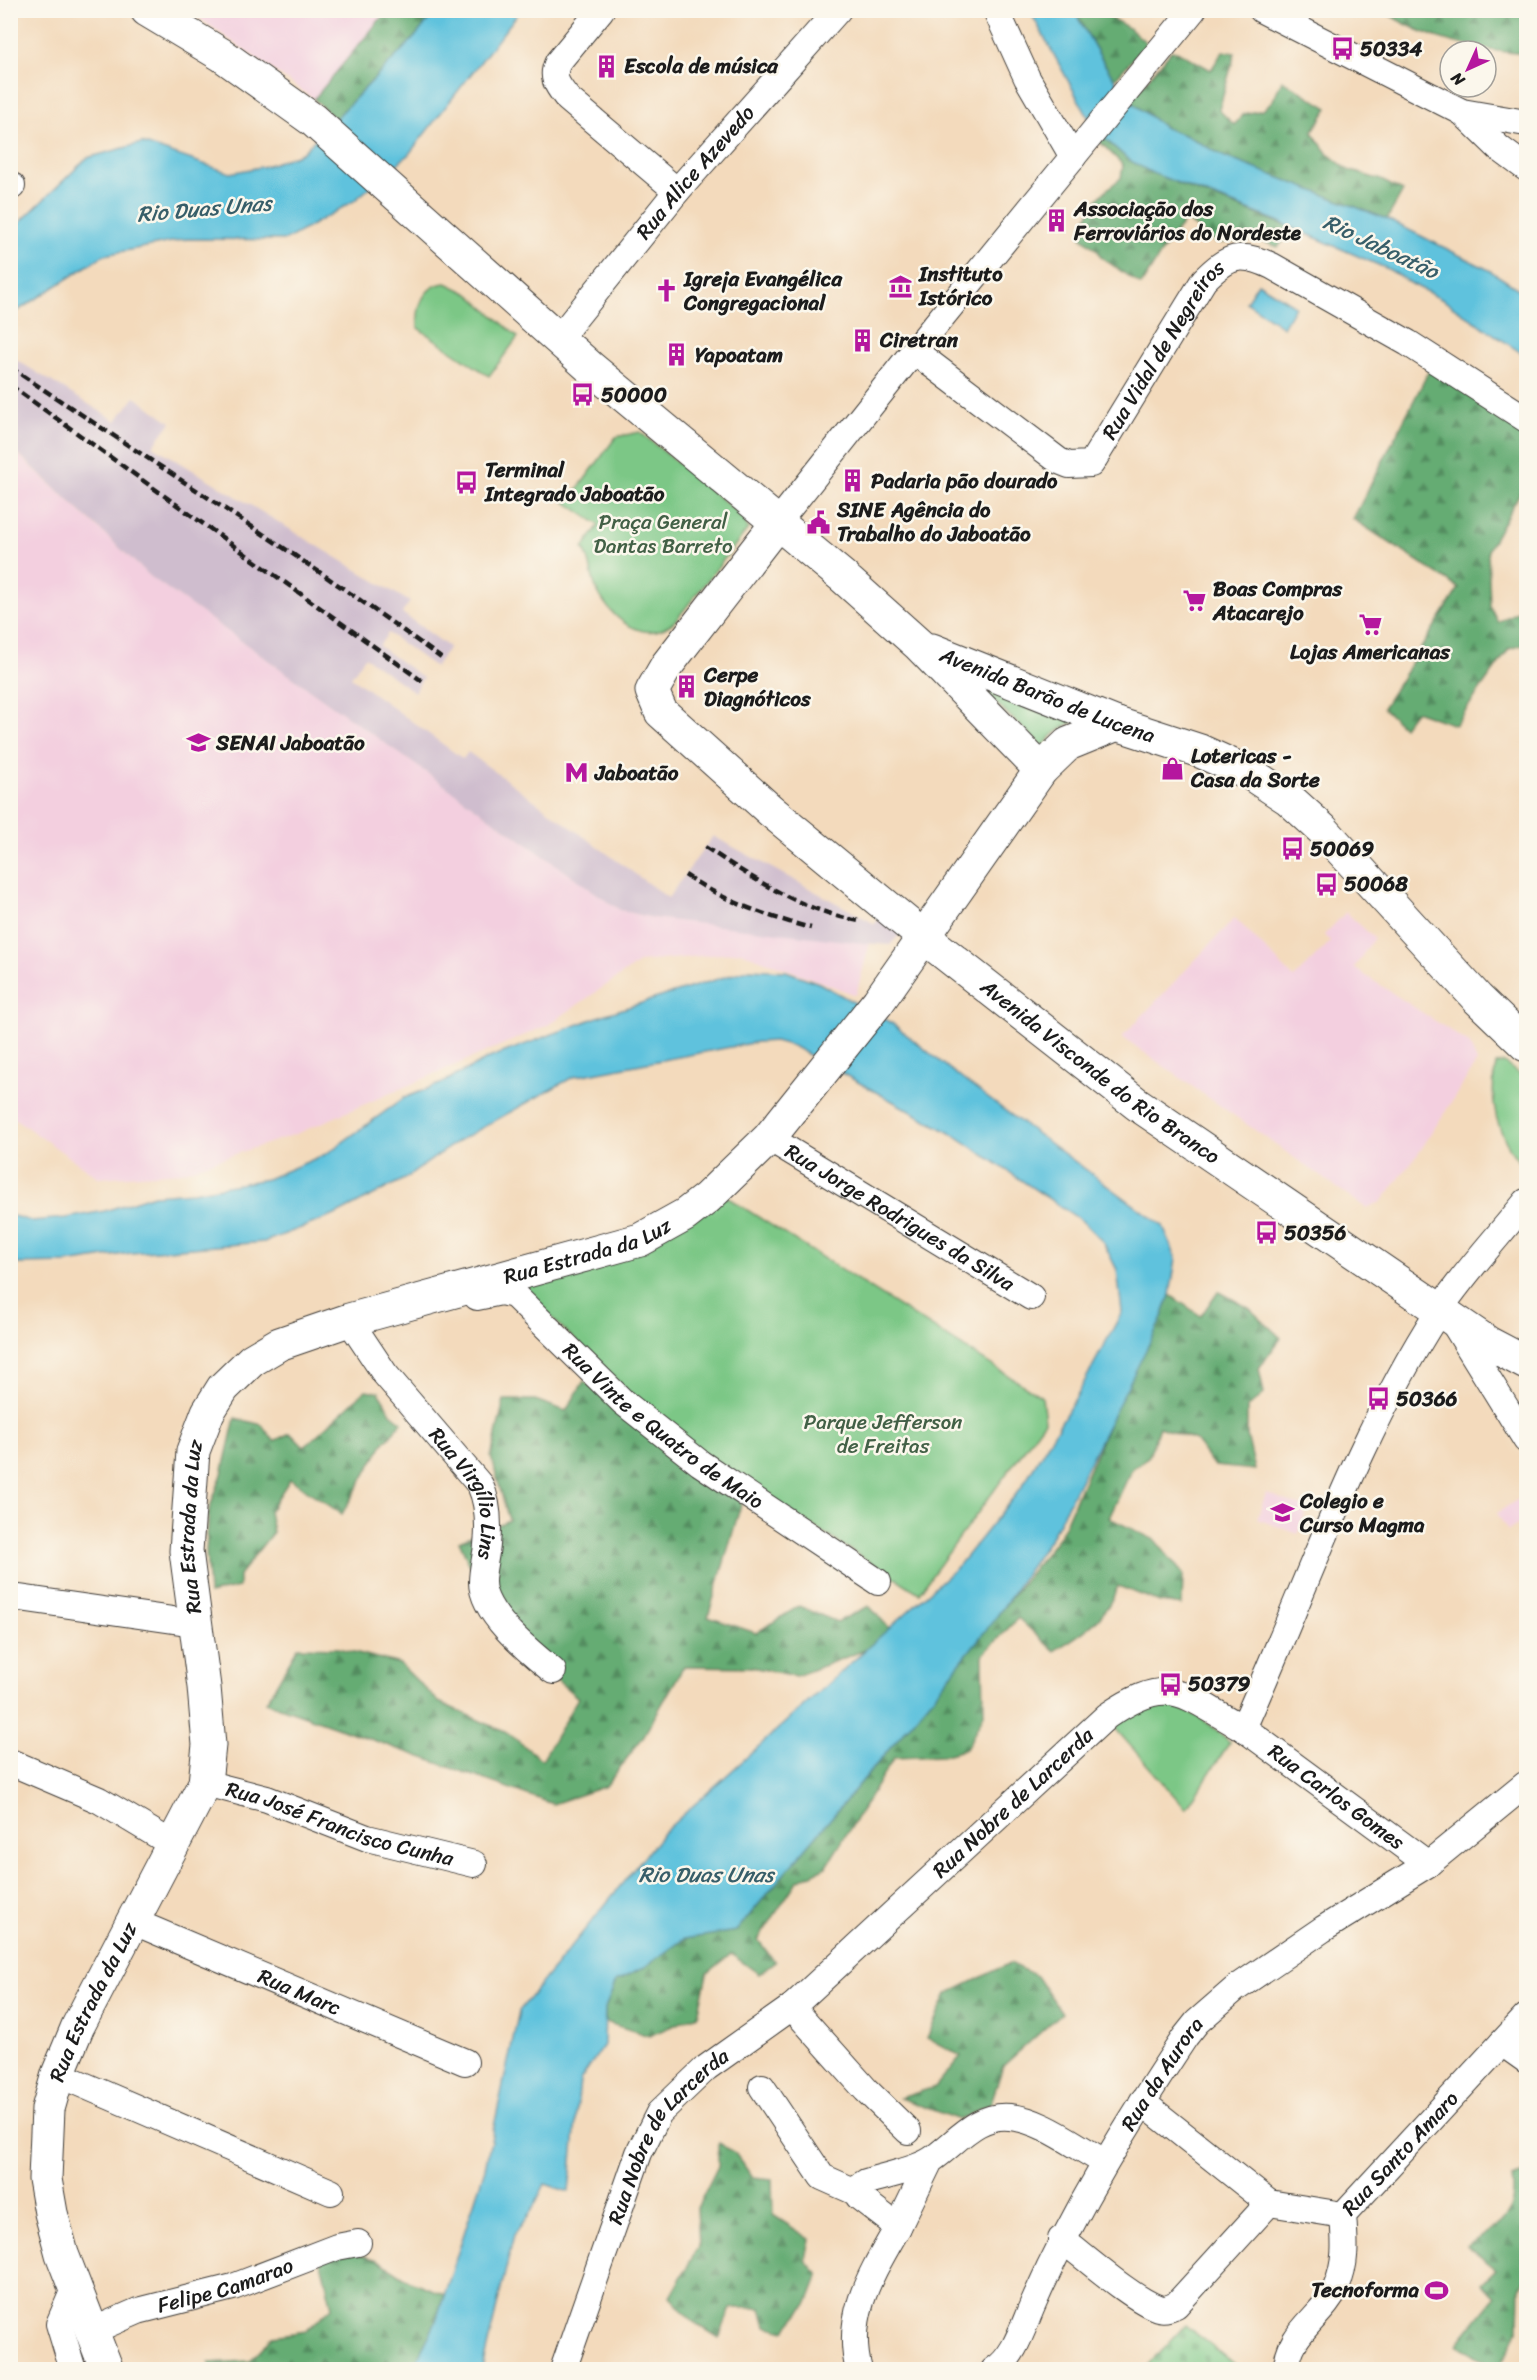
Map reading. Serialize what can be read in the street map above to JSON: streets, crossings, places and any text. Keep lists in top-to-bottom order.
{
  "streets": {
    "main road": ["Avenida Barão de Lucena", "Avenida Visconde do Rio Branco", "Rua Estrada da Luz"],
    "street": [
      "Rua Alice Azevedo",
      "Rua Vidal de Negreiros",
      "Rua Jorge Rodrigues da Silva",
      "Rua Vinte e Quatro de Maio",
      "Rua Virgílio Lins",
      "Rua Carlos Gomes",
      "Rua Nobre de Larcerda",
      "Rua José Francisco Cunha",
      "Rua Marc",
      "Rua da Aurora",
      "Rua Santo Amaro",
      "Felipe Camarao"
    ]
  },
  "crossings": [
    ["Rua Alice Azevedo", "Avenida Barão de Lucena"],
    ["Avenida Barão de Lucena", "Avenida Visconde do Rio Branco"],
    ["Avenida Visconde do Rio Branco", "Rua Estrada da Luz"],
    ["Rua Jorge Rodrigues da Silva", "Rua Estrada da Luz"],
    ["Rua Estrada da Luz", "Rua Vinte e Quatro de Maio"],
    ["Rua Estrada da Luz", "Rua Virgílio Lins"],
    ["Rua Estrada da Luz", "Rua José Francisco Cunha"],
    ["Rua Estrada da Luz", "Rua Marc"],
    ["Rua Estrada da Luz", "Felipe Camarao"],
    ["Rua Carlos Gomes", "Rua Nobre de Larcerda"],
    ["Rua Carlos Gomes", "Rua da Aurora"]
  ],
  "water": ["Rio Duas Unas", "Rio Jaboatão"],
  "parks": ["Praça General Dantas Barreto", "Parque Jefferson de Freitas"],
  "places": {
    "bus stop": [
      "50334",
      "50000",
      "Terminal Integrado Jaboatão",
      "50069",
      "50068",
      "50356",
      "50366",
      "50379"
    ],
    "building": [
      "Escola de música",
      "Associação dos Ferroviários do Nordeste",
      "Ciretran",
      "Yapoatam",
      "Padaria pão dourado",
      "Cerpe Diagnóticos"
    ],
    "museum": ["Instituto Istórico"],
    "church": ["Igreja Evangélica Congregacional"],
    "public building": ["SINE Agência do Trabalho do Jaboatão"],
    "supermarket": ["Boas Compras Atacarejo", "Lojas Americanas"],
    "school or university": ["SENAI Jaboatão", "Colegio e Curso Magma"],
    "shop": ["Lotericas - Casa da Sorte"],
    "metro station": ["Jaboatão"],
    "sports": ["Tecnoforma"]
  },
  "north": "bottom left"
}
